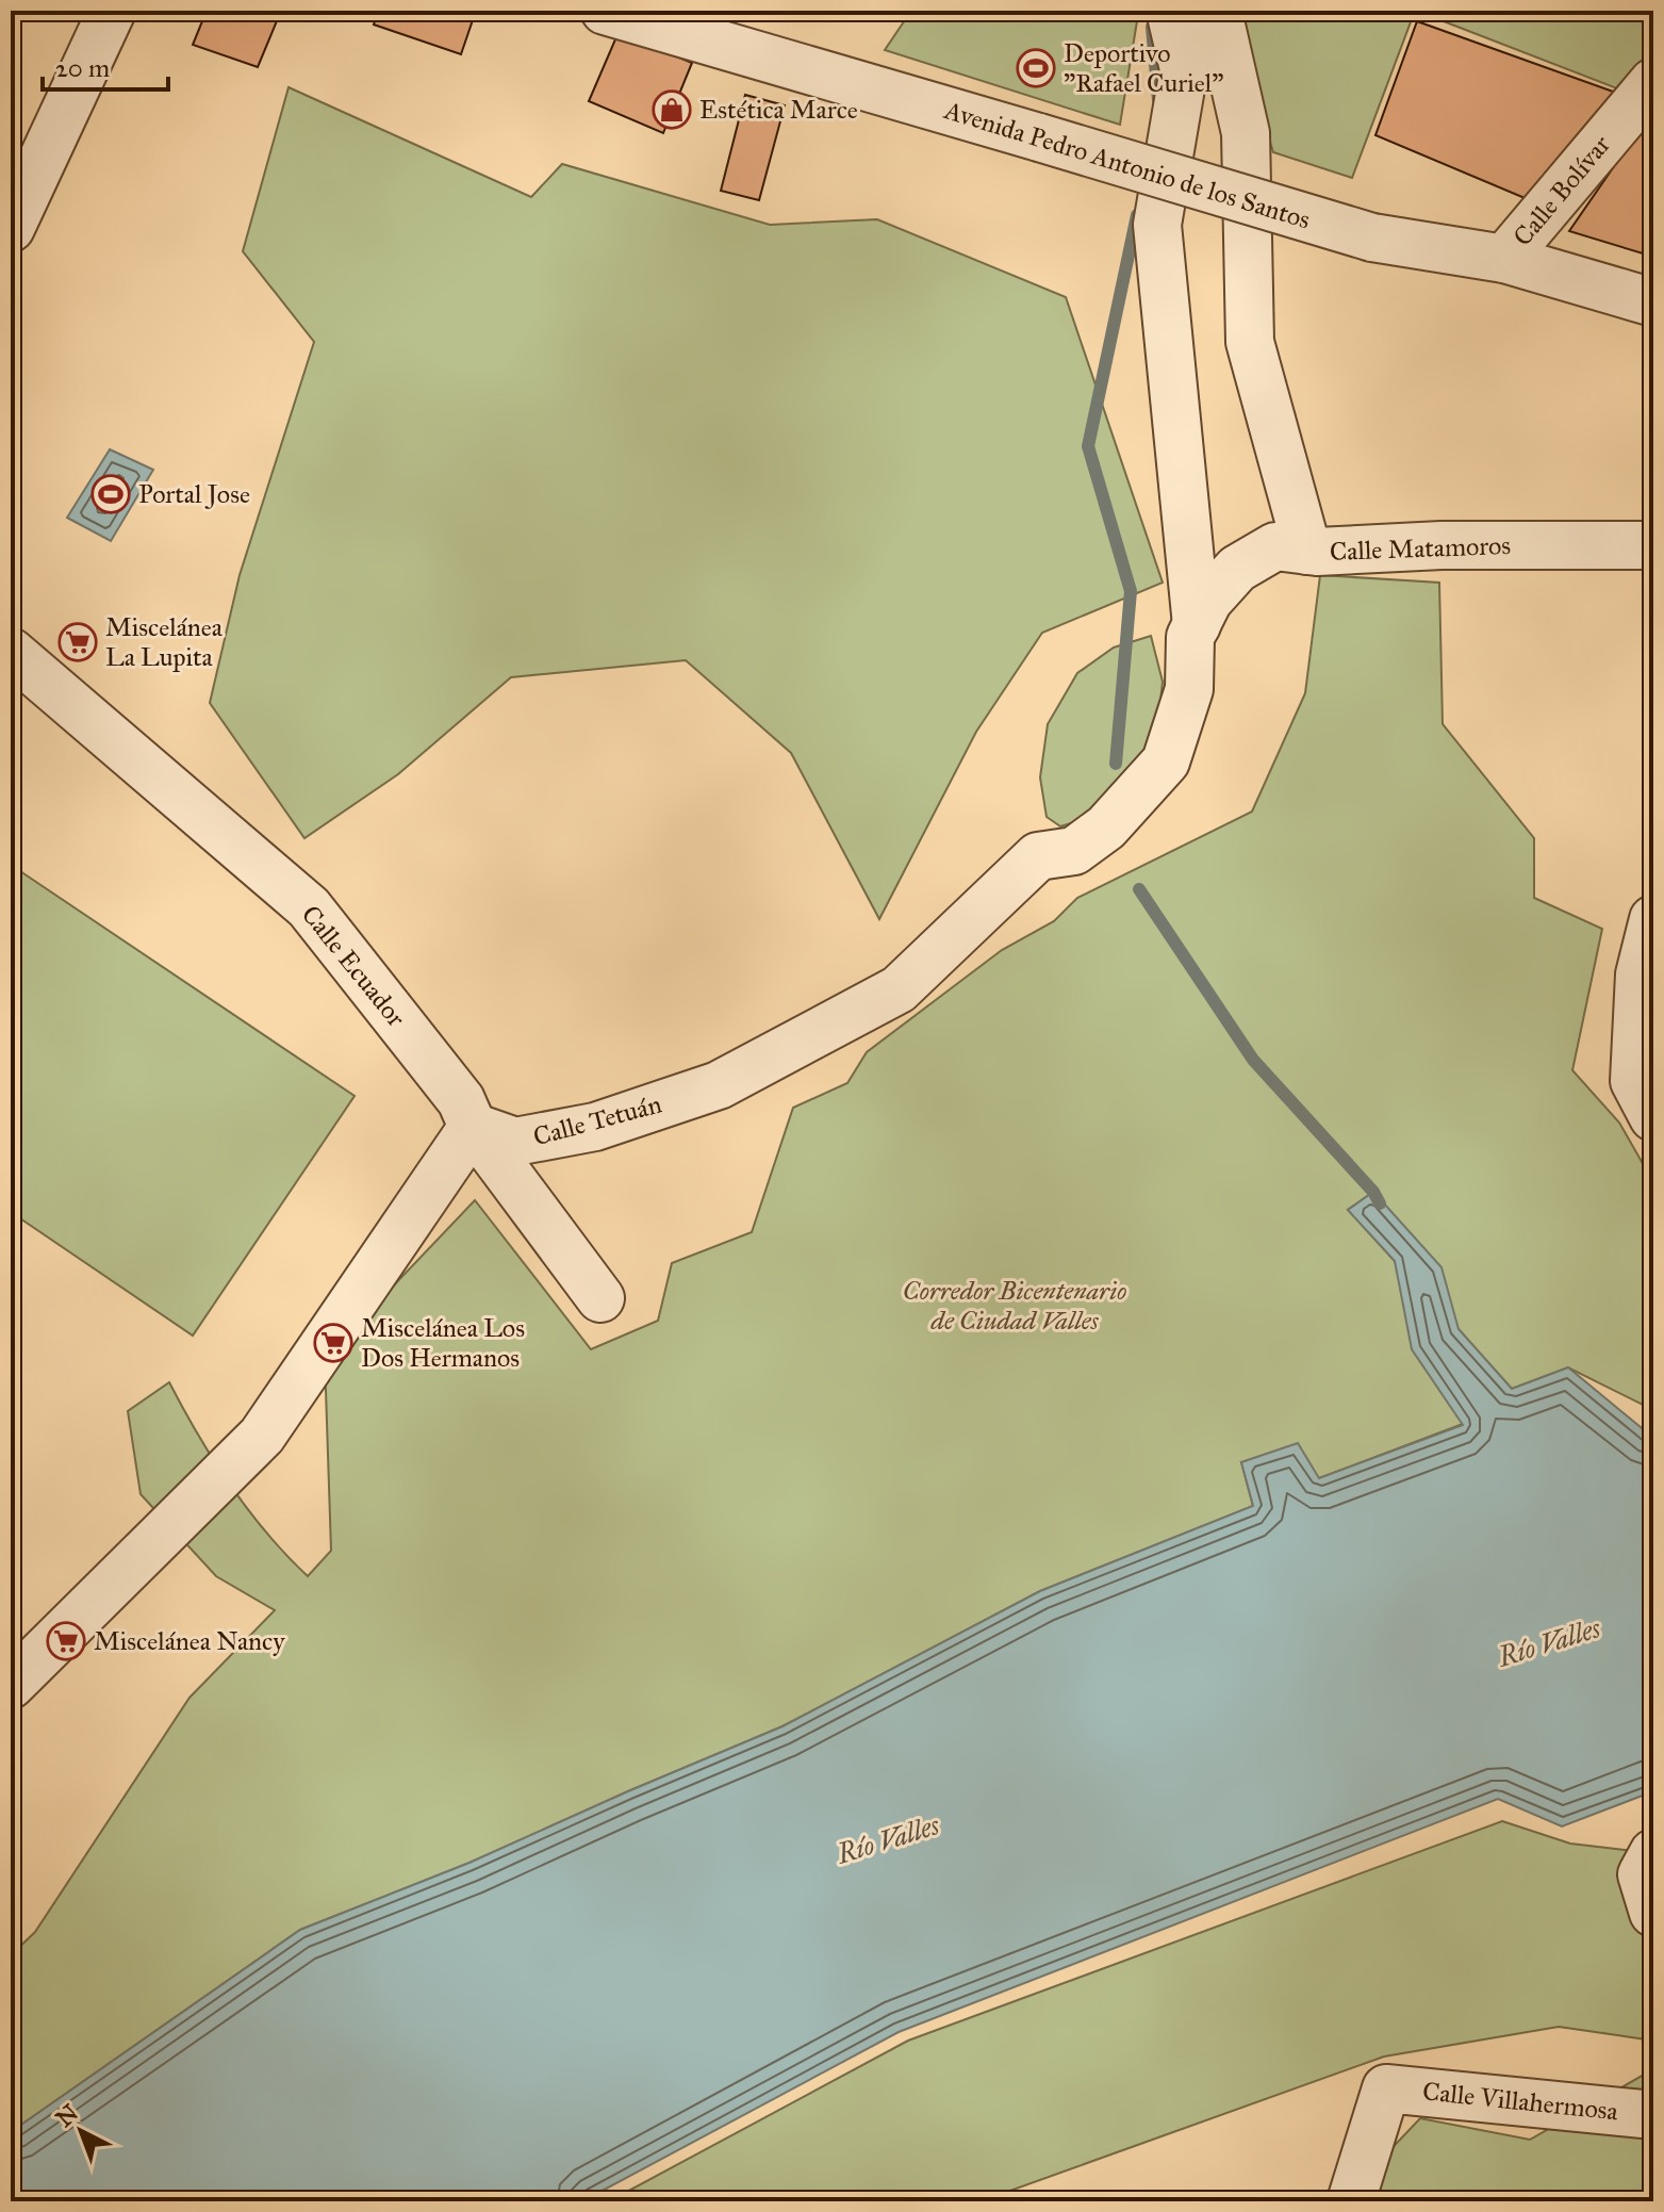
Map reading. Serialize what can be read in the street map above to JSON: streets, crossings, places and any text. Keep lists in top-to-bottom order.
{
  "streets": {
    "street": [
      "Avenida Pedro Antonio de los Santos",
      "Calle Bolívar",
      "Calle Matamoros",
      "Calle Ecuador",
      "Calle Tetuán",
      "Calle Villahermosa"
    ]
  },
  "crossings": [
    ["Avenida Pedro Antonio de los Santos", "Calle Bolívar"],
    ["Calle Matamoros", "Calle Tetuán"],
    ["Calle Ecuador", "Calle Tetuán"]
  ],
  "water": ["Río Valles"],
  "parks": ["Corredor Bicentenario de Ciudad Valles"],
  "places": {
    "sports": ["Deportivo \"Rafael Curiel\"", "Portal Jose"],
    "shop": ["Estética Marce"],
    "supermarket": ["Miscelánea La Lupita", "Miscelánea Los Dos Hermanos", "Miscelánea Nancy"]
  },
  "scale_bar": "20 m",
  "north": "top left"
}
